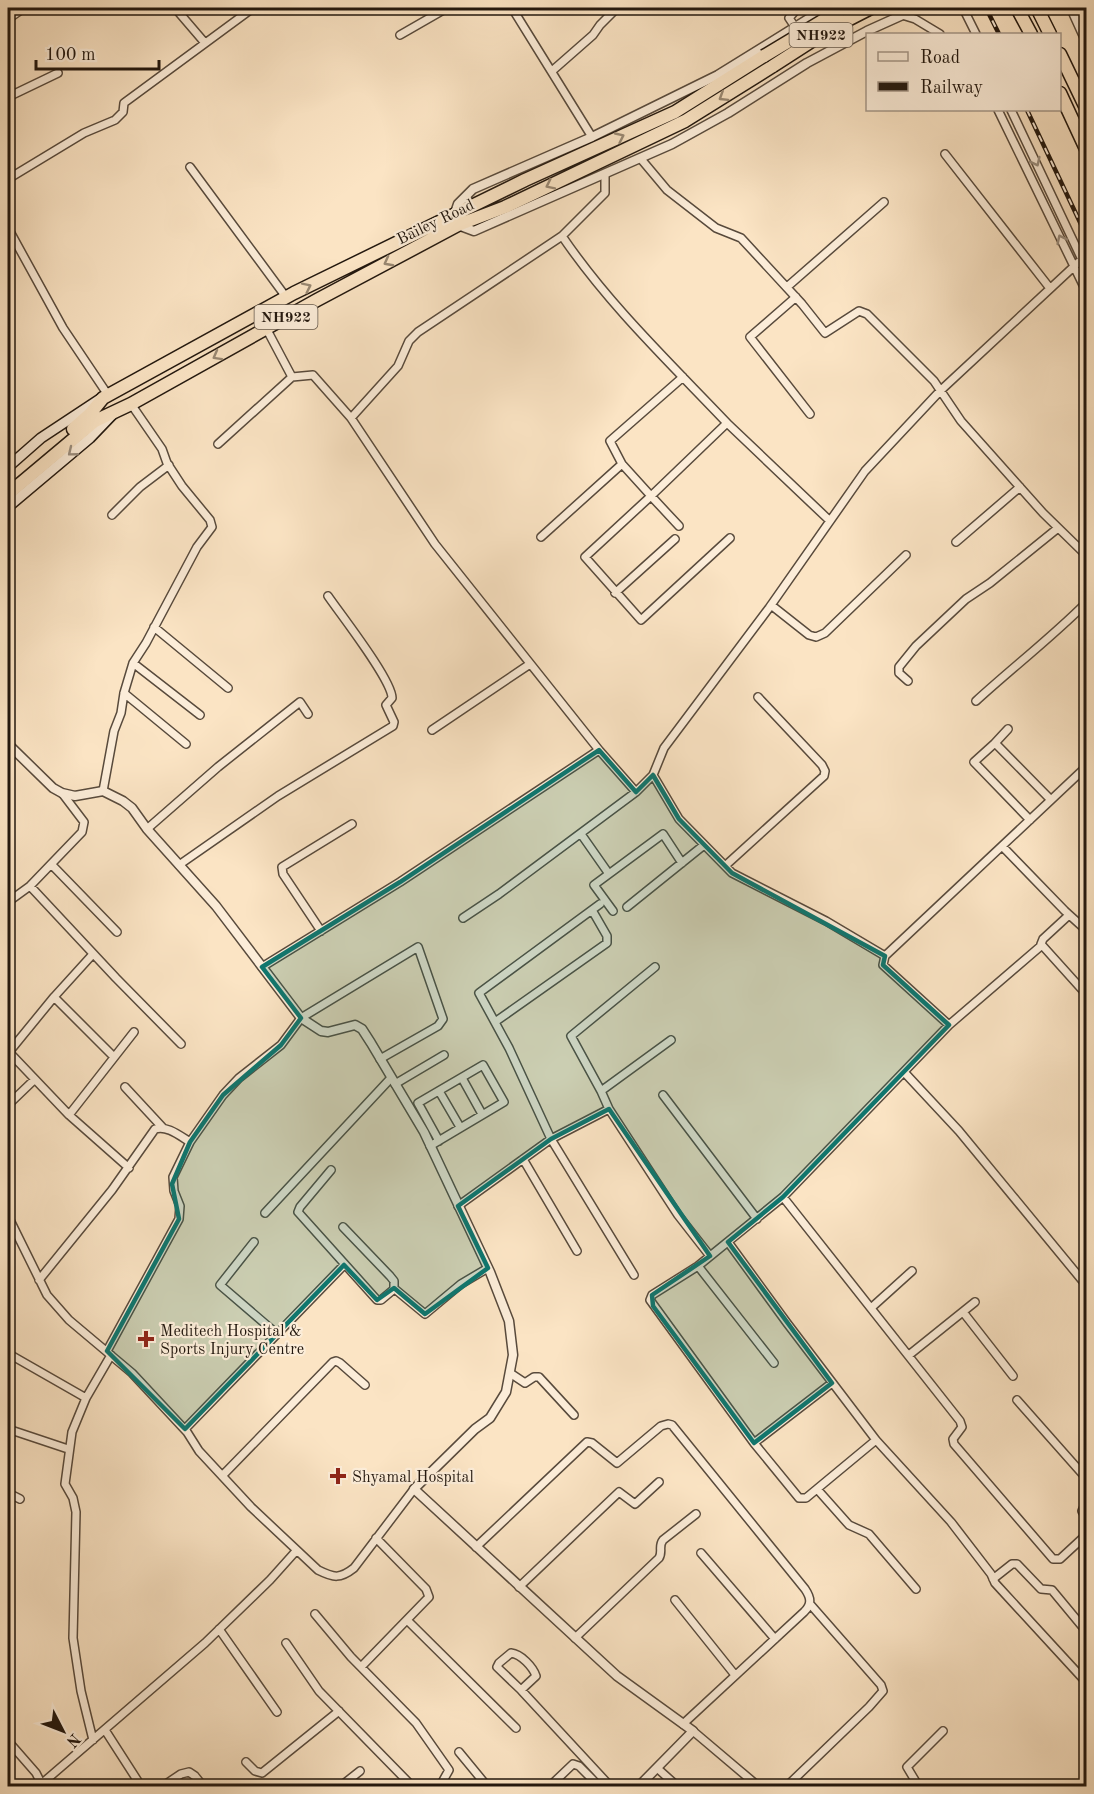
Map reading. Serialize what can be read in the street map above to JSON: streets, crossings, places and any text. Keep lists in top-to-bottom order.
{
  "streets": {
    "highway": ["NH922", "Bailey Road"]
  },
  "crossings": [
    ["NH922", "Bailey Road"]
  ],
  "places": {
    "health": ["Meditech Hospital & Sports Injury Centre", "Shyamal Hospital"]
  },
  "legend": ["Road", "Railway"],
  "scale_bar": "100 m",
  "north": "bottom right"
}
